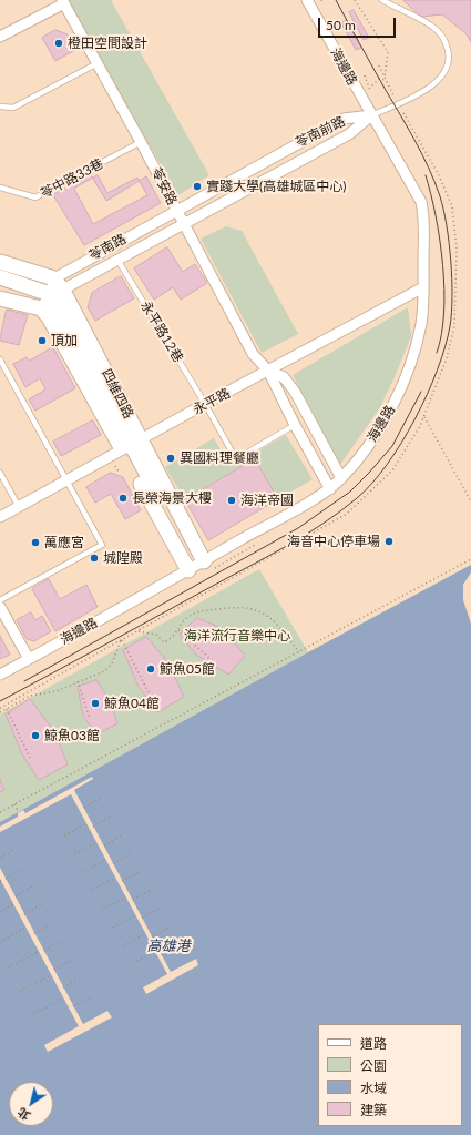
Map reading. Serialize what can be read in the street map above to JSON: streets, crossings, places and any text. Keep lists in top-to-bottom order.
{
  "streets": {
    "street": [
      "海邊路",
      "苓南前路",
      "苓安路",
      "苓南路",
      "四維四路",
      "永平路"
    ],
    "lane": ["苓中路33巷", "永平路12巷"]
  },
  "crossings": [
    ["海邊路", "苓南前路"],
    ["海邊路", "苓安路"],
    ["海邊路", "四維四路"],
    ["海邊路", "永平路"],
    ["苓南前路", "苓安路"],
    ["苓南前路", "苓南路"],
    ["苓中路33巷", "苓安路"],
    ["苓安路", "苓南路"],
    ["苓安路", "永平路12巷"],
    ["苓安路", "永平路"],
    ["苓南路", "永平路12巷"],
    ["苓南路", "四維四路"],
    ["永平路12巷", "永平路"],
    ["四維四路", "永平路"]
  ],
  "water": ["高雄港"],
  "parks": ["海洋流行音樂中心"],
  "places": [
    "橙田空間設計",
    "實踐大學(高雄城區中心)",
    "頂加",
    "異國料理餐廳",
    "長榮海景大樓",
    "海洋帝國",
    "海音中心停車場",
    "萬應宮",
    "城隍殿",
    "鯨魚05館",
    "鯨魚04館",
    "鯨魚03館"
  ],
  "legend": [
    "道路",
    "公園",
    "水域",
    "建築"
  ],
  "scale_bar": "50 m",
  "north": "bottom left"
}
